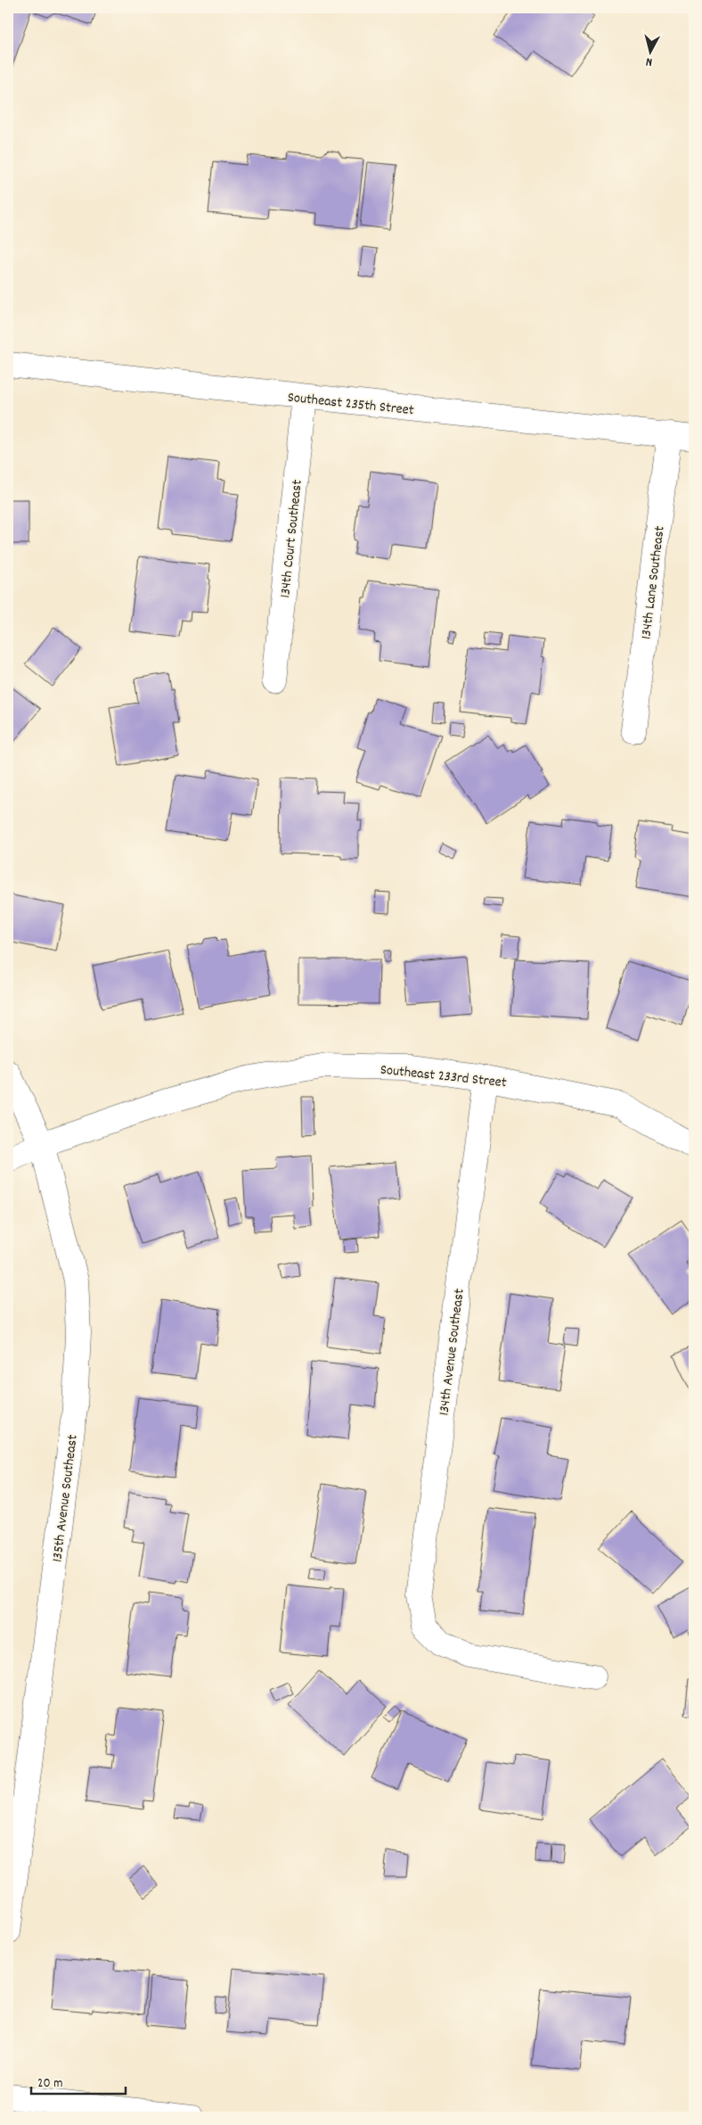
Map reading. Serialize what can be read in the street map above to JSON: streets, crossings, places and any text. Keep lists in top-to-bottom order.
{
  "streets": {
    "street": [
      "Southeast 235th Street",
      "134th Court Southeast",
      "134th Lane Southeast",
      "Southeast 233rd Street",
      "134th Avenue Southeast",
      "135th Avenue Southeast"
    ]
  },
  "crossings": [
    ["Southeast 235th Street", "134th Court Southeast"],
    ["Southeast 235th Street", "134th Lane Southeast"],
    ["Southeast 233rd Street", "134th Avenue Southeast"],
    ["Southeast 233rd Street", "135th Avenue Southeast"]
  ],
  "scale_bar": "20 m",
  "north": "bottom"
}
